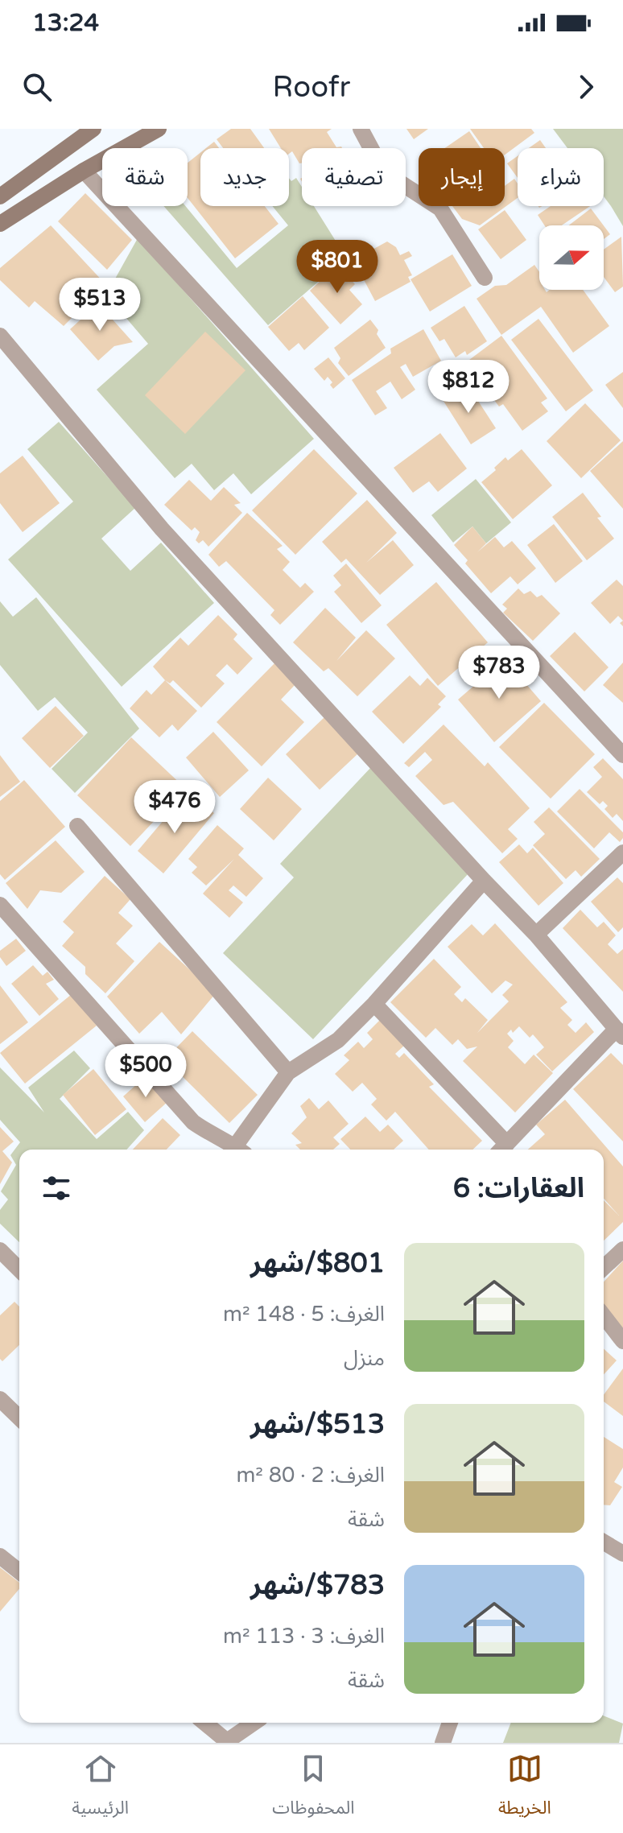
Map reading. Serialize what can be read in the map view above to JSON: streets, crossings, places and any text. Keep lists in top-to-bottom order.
{
  "north": "right",
  "page": {
    "status": "13:24",
    "header": "Roofr",
    "chip": [
      "شراء",
      "إيجار",
      "تصفية",
      "جديد",
      "شقة"
    ],
    "price": [
      "$801",
      "$513",
      "$812",
      "$783",
      "$476",
      "$500"
    ],
    "heading": "العقارات: 6",
    "list": [
      {
        "name": "$801/شهر",
        "note": "الغرف: 5 · 148 m² · منزل"
      },
      {
        "name": "$513/شهر",
        "note": "الغرف: 2 · 80 m² · شقة"
      },
      {
        "name": "$783/شهر",
        "note": "الغرف: 3 · 113 m² · شقة"
      }
    ],
    "tabs": ["الخريطة", "المحفوظات", "الرئيسية"]
  }
}
